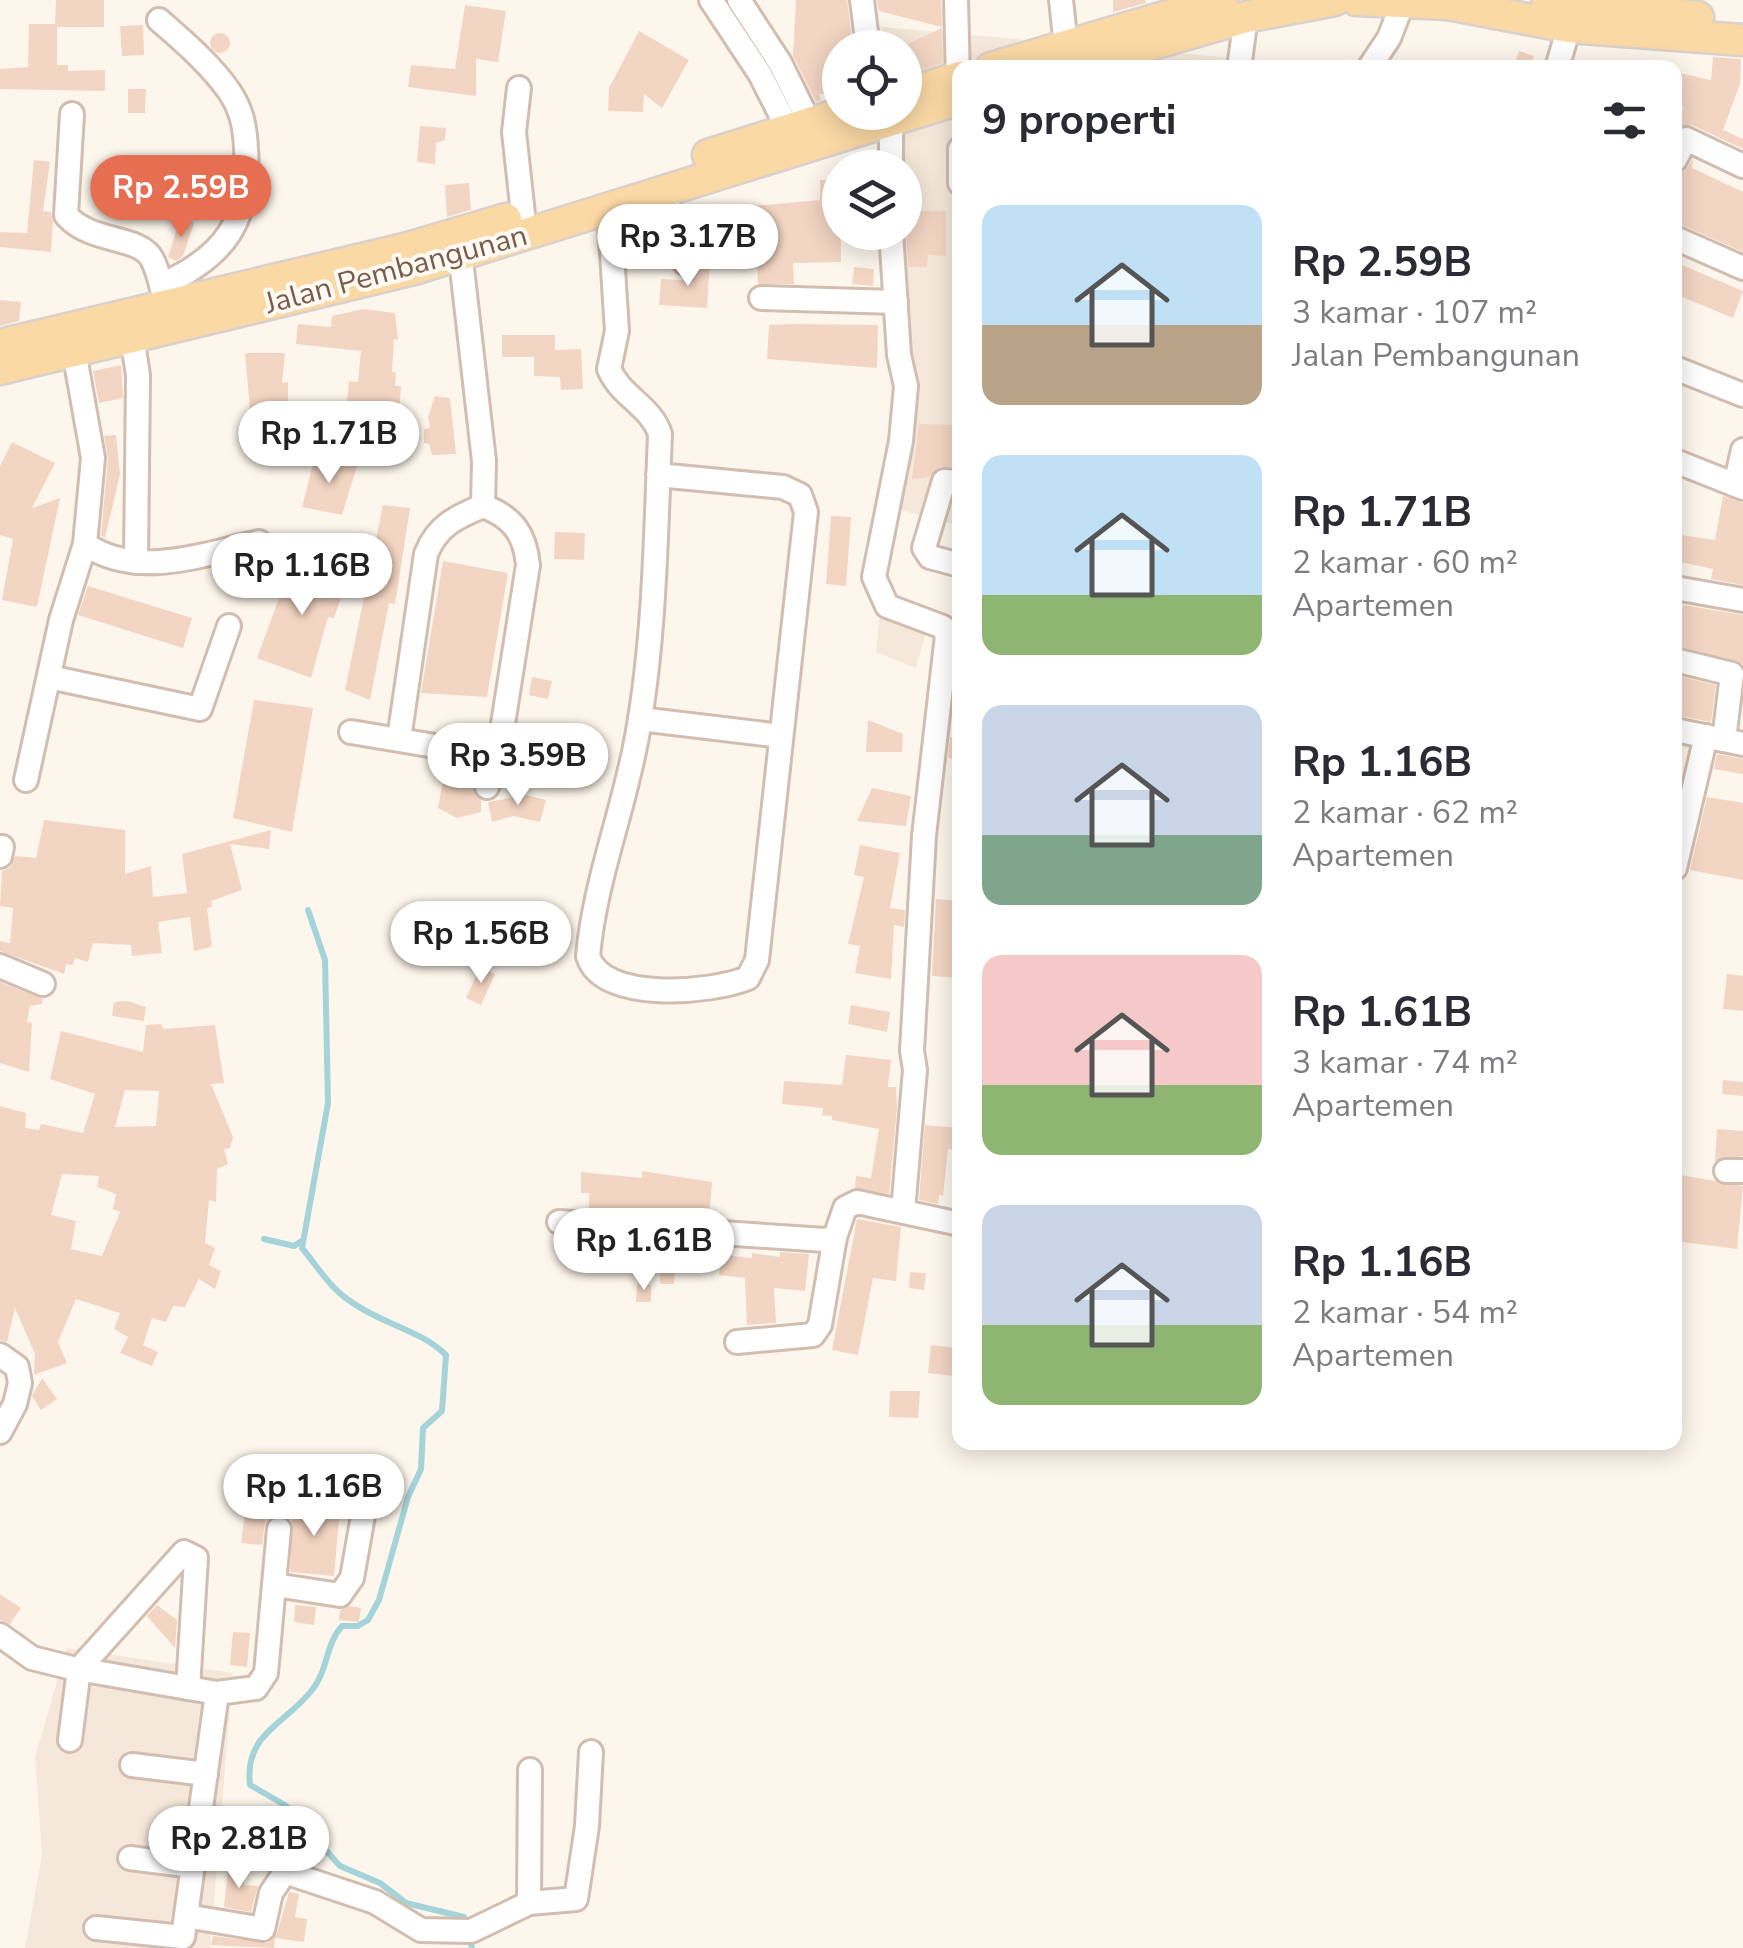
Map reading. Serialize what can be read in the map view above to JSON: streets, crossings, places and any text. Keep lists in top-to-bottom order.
{
  "streets": {
    "main road": ["Jalan Pembangunan"]
  },
  "page": {
    "heading": "9 properti",
    "price": [
      "Rp 2.59B",
      "Rp 3.17B",
      "Rp 1.71B",
      "Rp 1.16B",
      "Rp 3.59B",
      "Rp 1.56B",
      "Rp 1.61B",
      "Rp 1.16B",
      "Rp 2.81B"
    ],
    "list": [
      {
        "name": "Rp 2.59B",
        "note": "3 kamar · 107 m² · Jalan Pembangunan"
      },
      {
        "name": "Rp 1.71B",
        "note": "2 kamar · 60 m² · Apartemen"
      },
      {
        "name": "Rp 1.16B",
        "note": "2 kamar · 62 m² · Apartemen"
      },
      {
        "name": "Rp 1.61B",
        "note": "3 kamar · 74 m² · Apartemen"
      },
      {
        "name": "Rp 1.16B",
        "note": "2 kamar · 54 m² · Apartemen"
      }
    ]
  }
}
